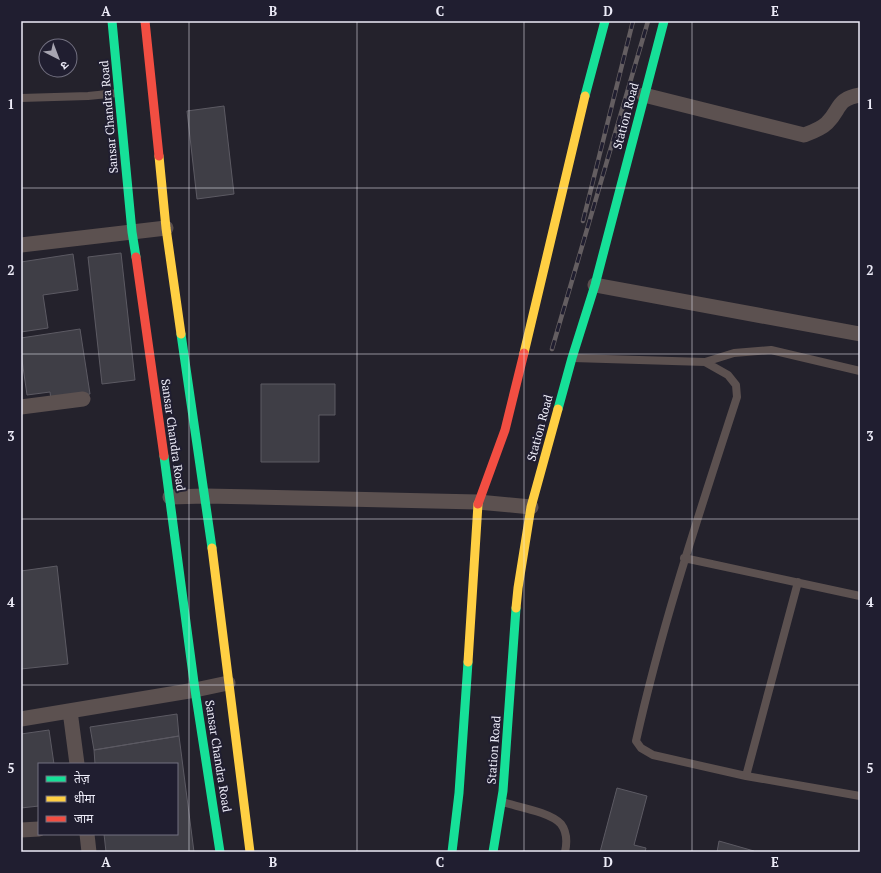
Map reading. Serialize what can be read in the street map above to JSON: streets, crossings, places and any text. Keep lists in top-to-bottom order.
{
  "streets": {
    "main road": ["Station Road", "Sansar Chandra Road"]
  },
  "legend": ["तेज़", "धीमा", "जाम"],
  "north": "bottom right",
  "grid": {
    "columns": [
      "A",
      "B",
      "C",
      "D",
      "E"
    ],
    "rows": [
      "1",
      "2",
      "3",
      "4",
      "5"
    ]
  }
}
